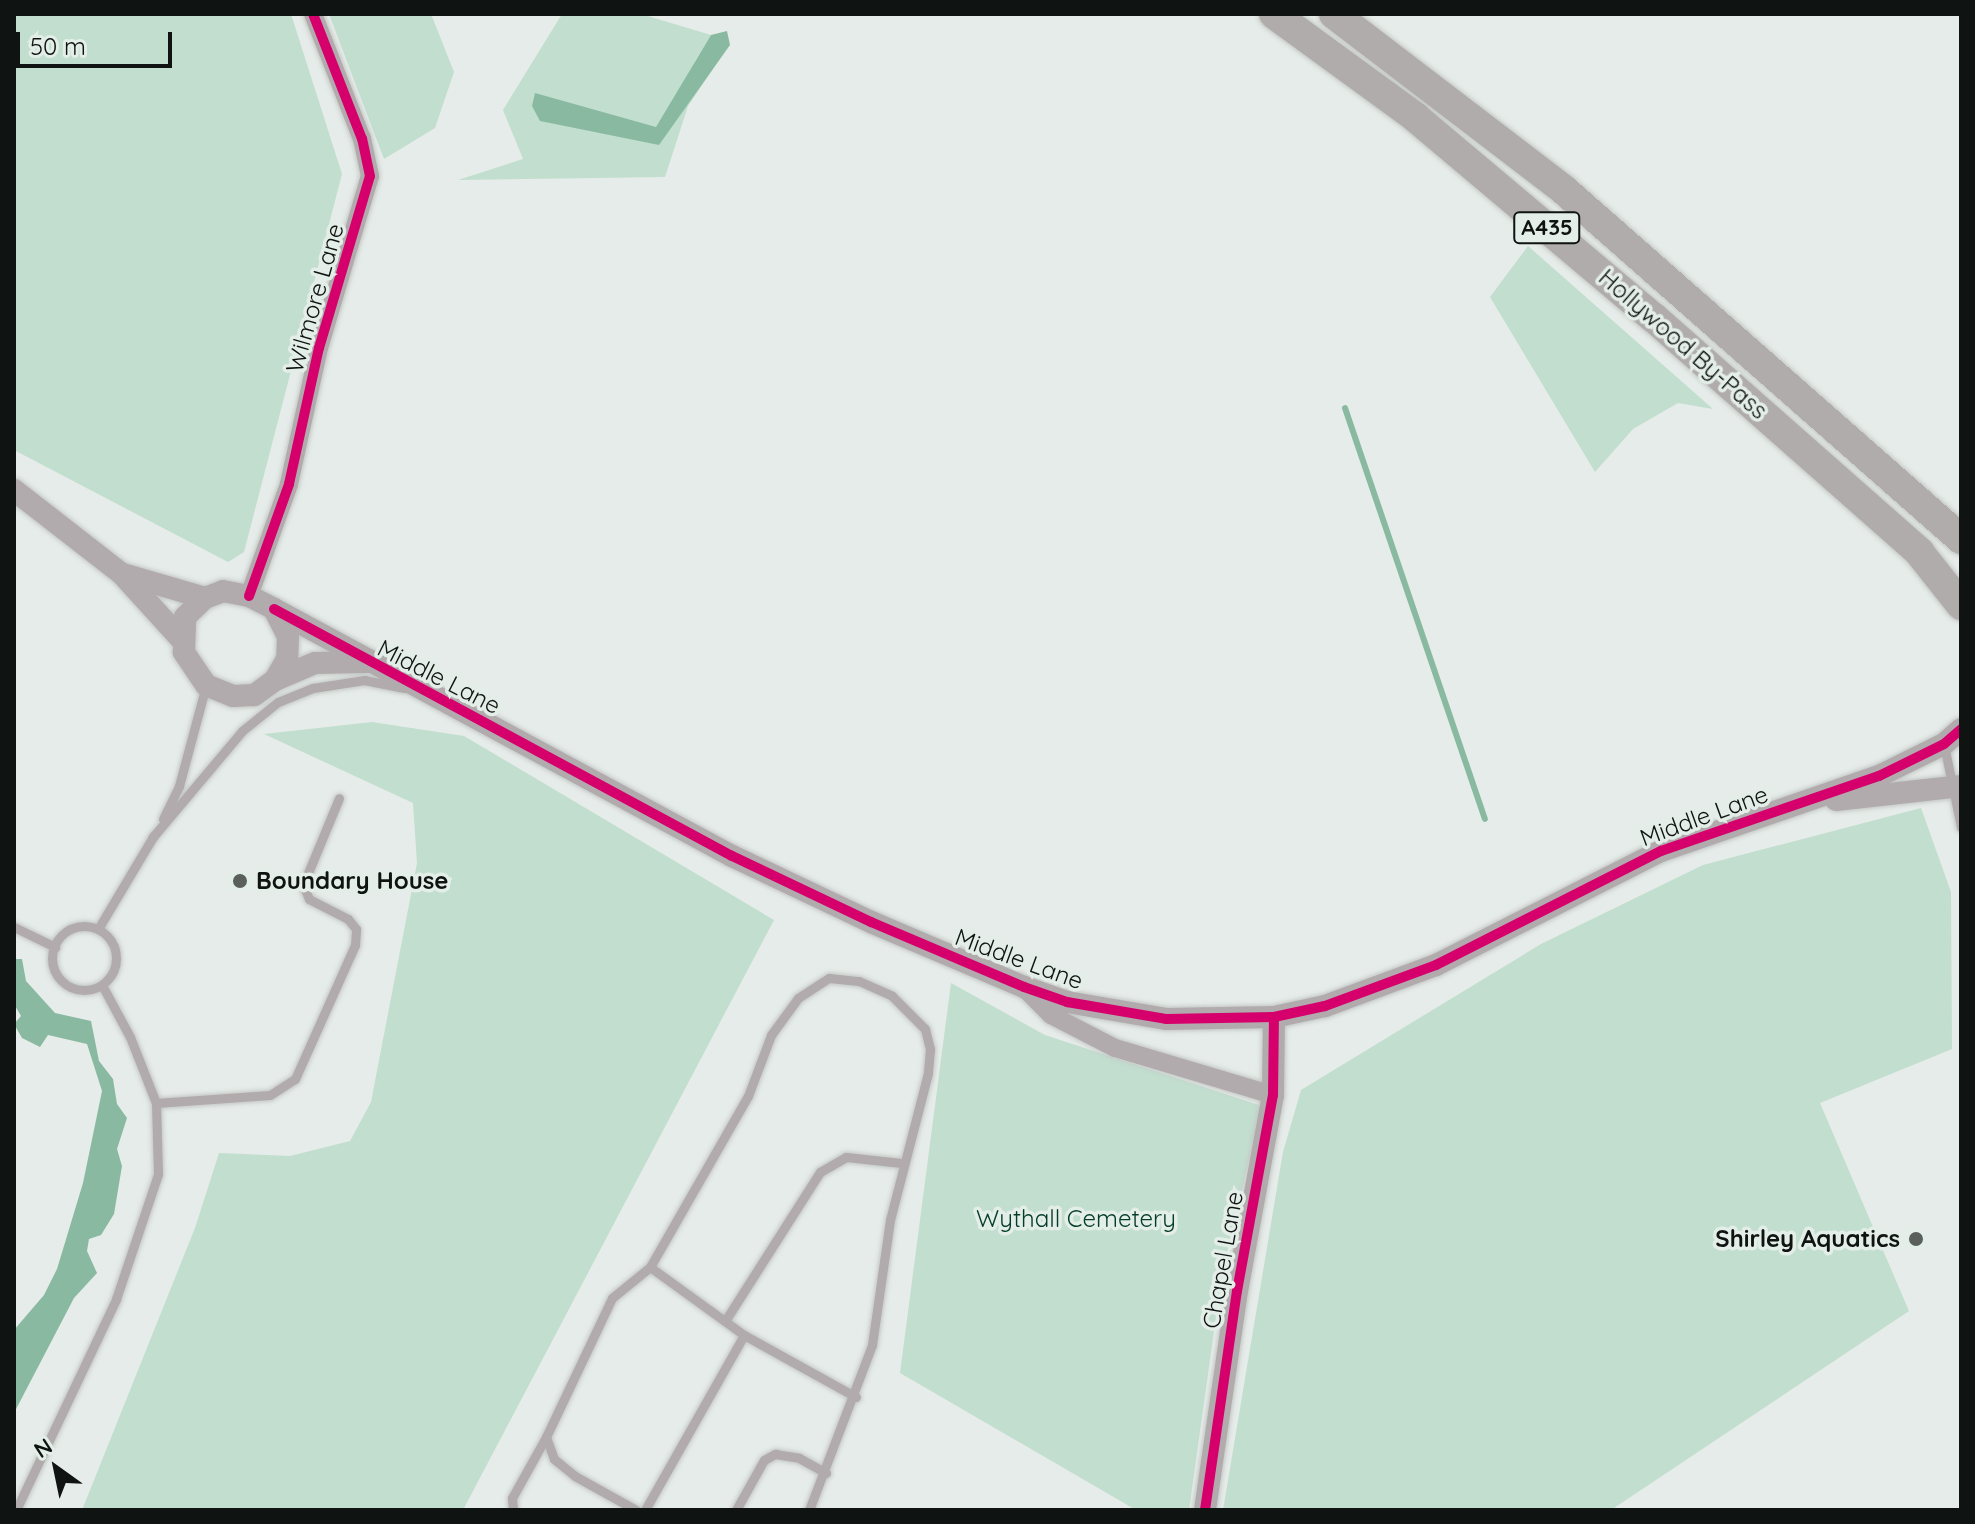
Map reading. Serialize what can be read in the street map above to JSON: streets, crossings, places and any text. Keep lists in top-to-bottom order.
{
  "streets": {
    "highway": ["A435", "Hollywood By-Pass"],
    "street": ["Wilmore Lane", "Middle Lane", "Chapel Lane"]
  },
  "crossings": [
    ["Wilmore Lane", "Middle Lane"],
    ["Middle Lane", "Chapel Lane"]
  ],
  "parks": ["Wythall Cemetery"],
  "places": ["Boundary House", "Shirley Aquatics"],
  "scale_bar": "50 m",
  "north": "top left"
}
